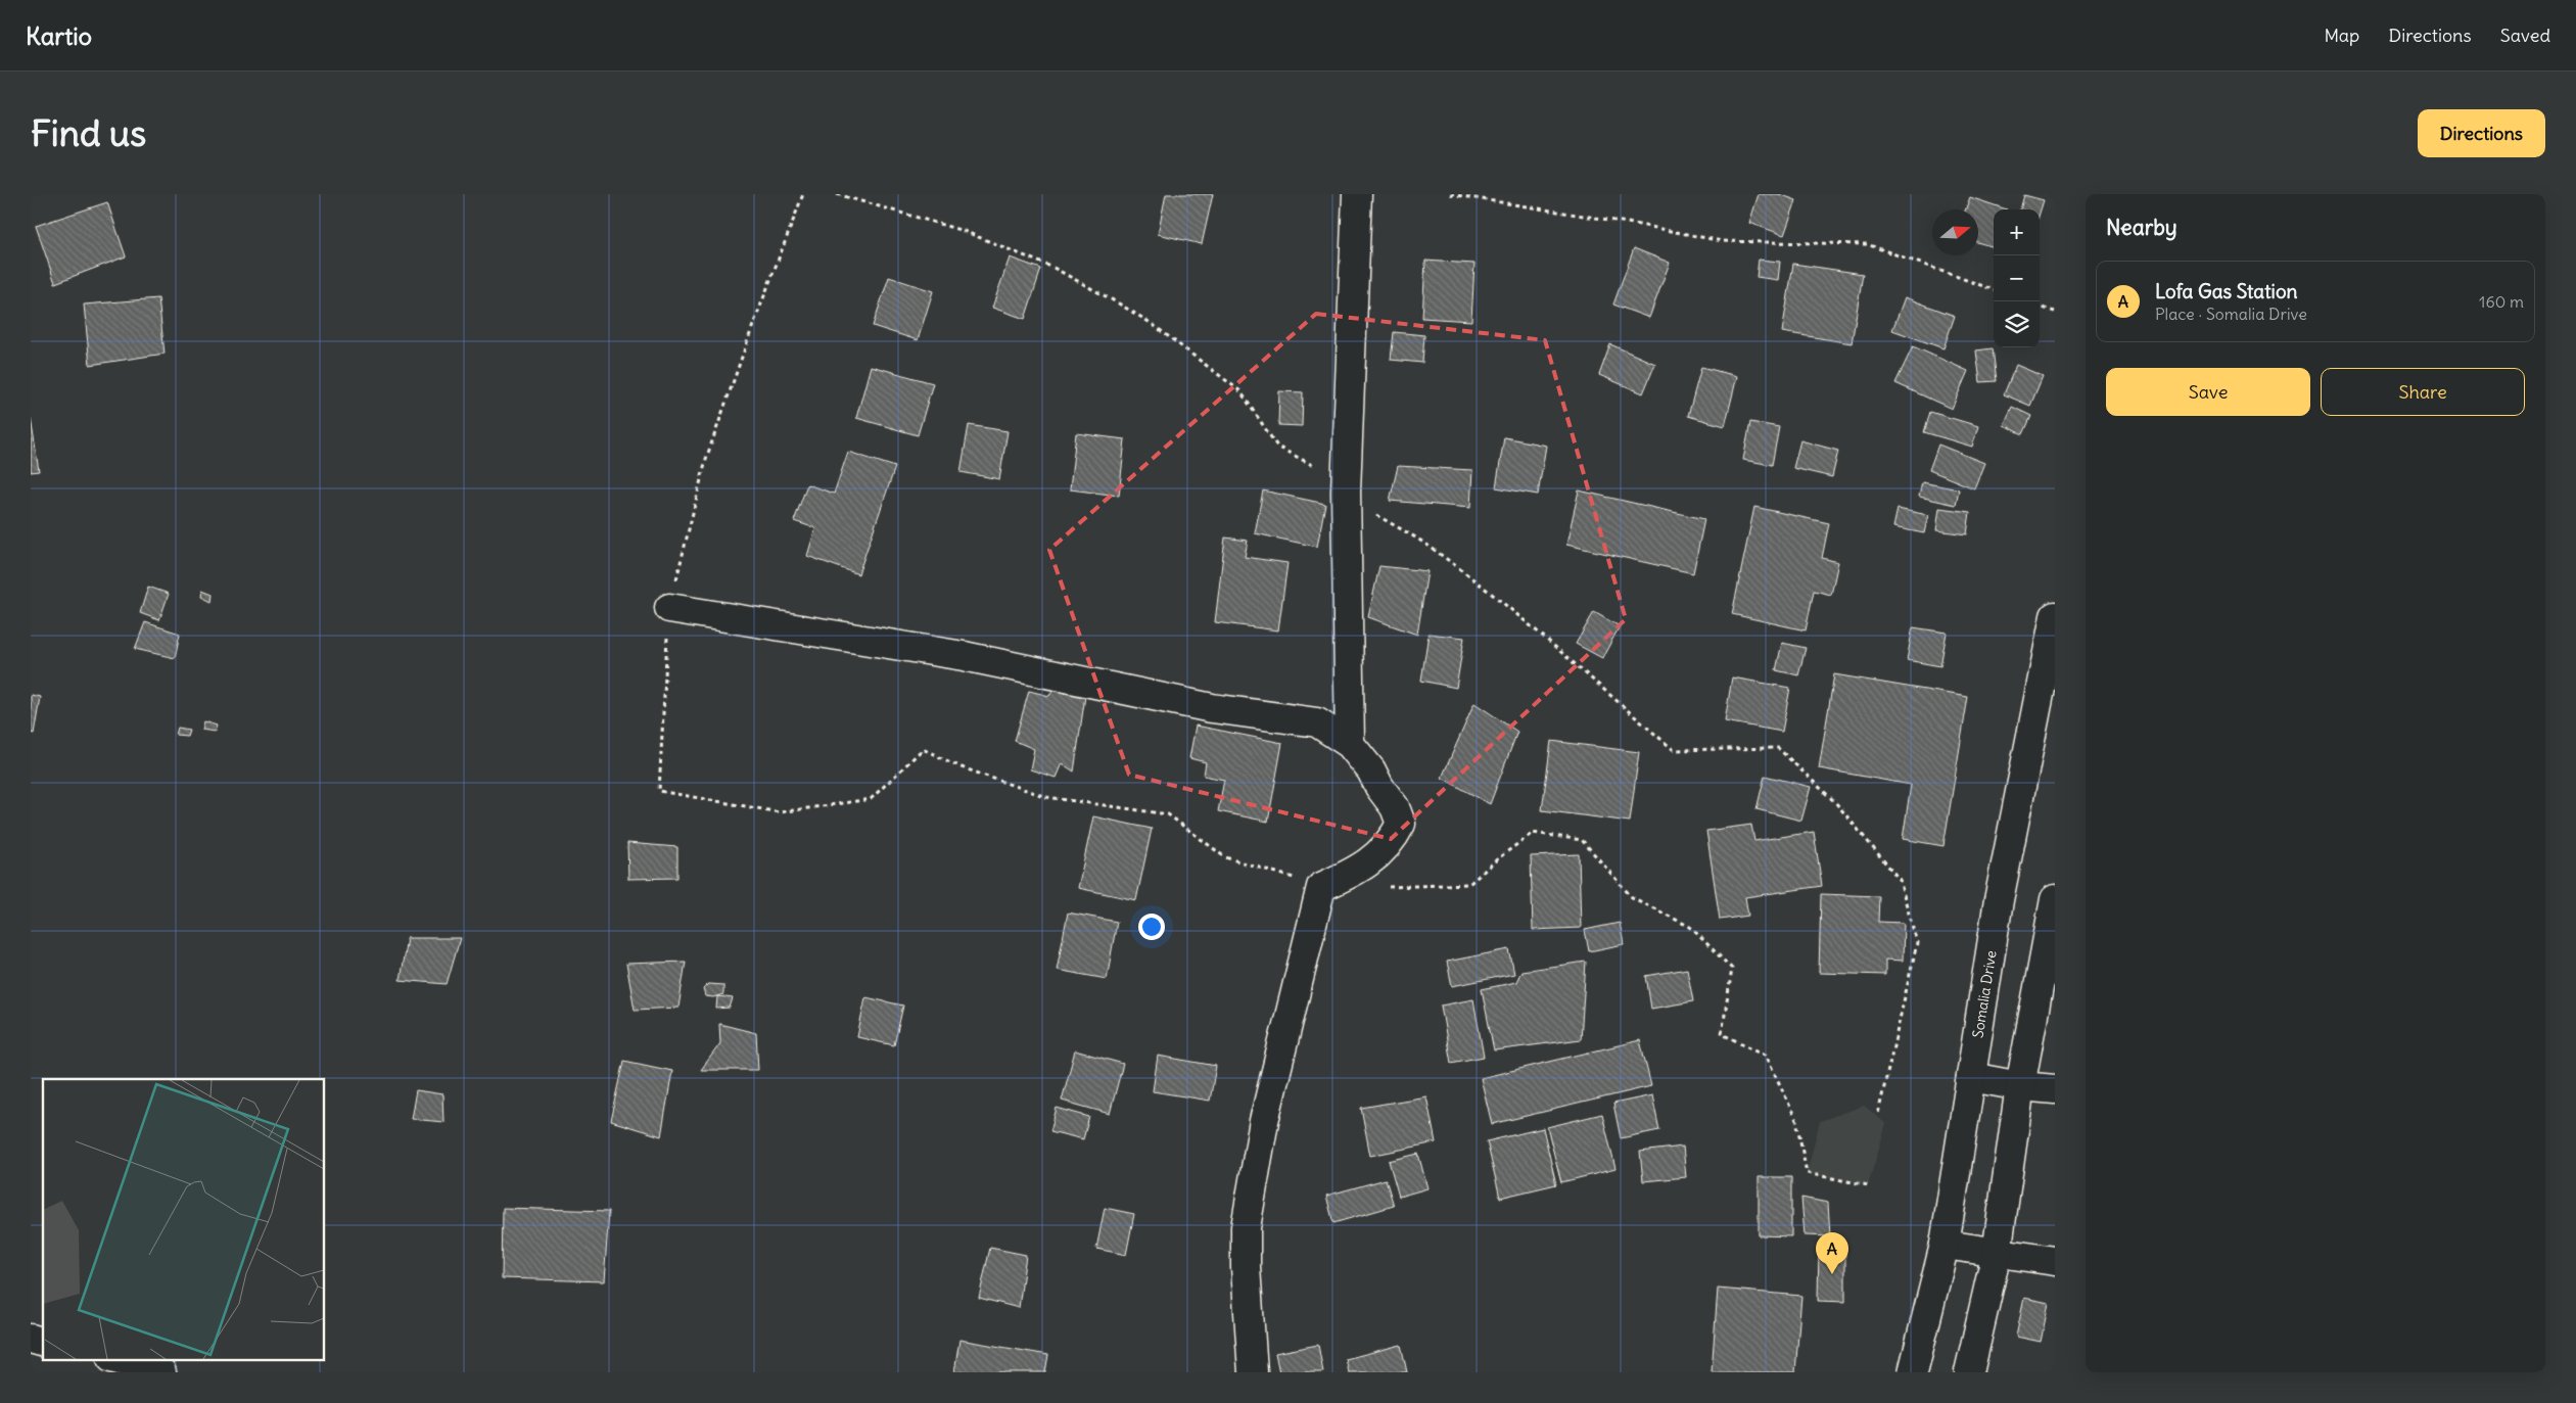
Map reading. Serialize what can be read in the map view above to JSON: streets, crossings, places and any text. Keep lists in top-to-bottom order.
{
  "streets": {
    "street": ["Somalia Drive"]
  },
  "north": "right",
  "page": {
    "header": "Kartio",
    "nav": ["Map", "Directions", "Saved"],
    "buttons": [
      "Directions",
      ["Save", "Share"]
    ],
    "title": "Find us",
    "heading": "Nearby",
    "map_buttons": ["+", "−"],
    "list": [
      {
        "mark": "A",
        "name": "Lofa Gas Station",
        "note": "Place · Somalia Drive",
        "value": "160 m"
      }
    ],
    "pins": "A"
  }
}
